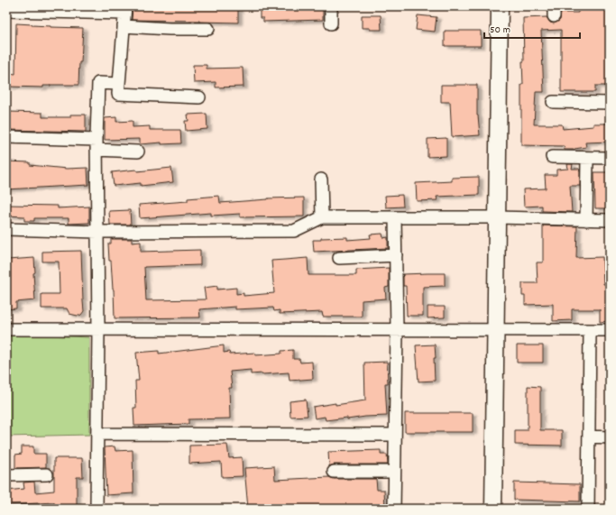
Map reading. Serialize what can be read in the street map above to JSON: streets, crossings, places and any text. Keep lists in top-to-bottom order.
{
  "scale_bar": "50 m"
}
